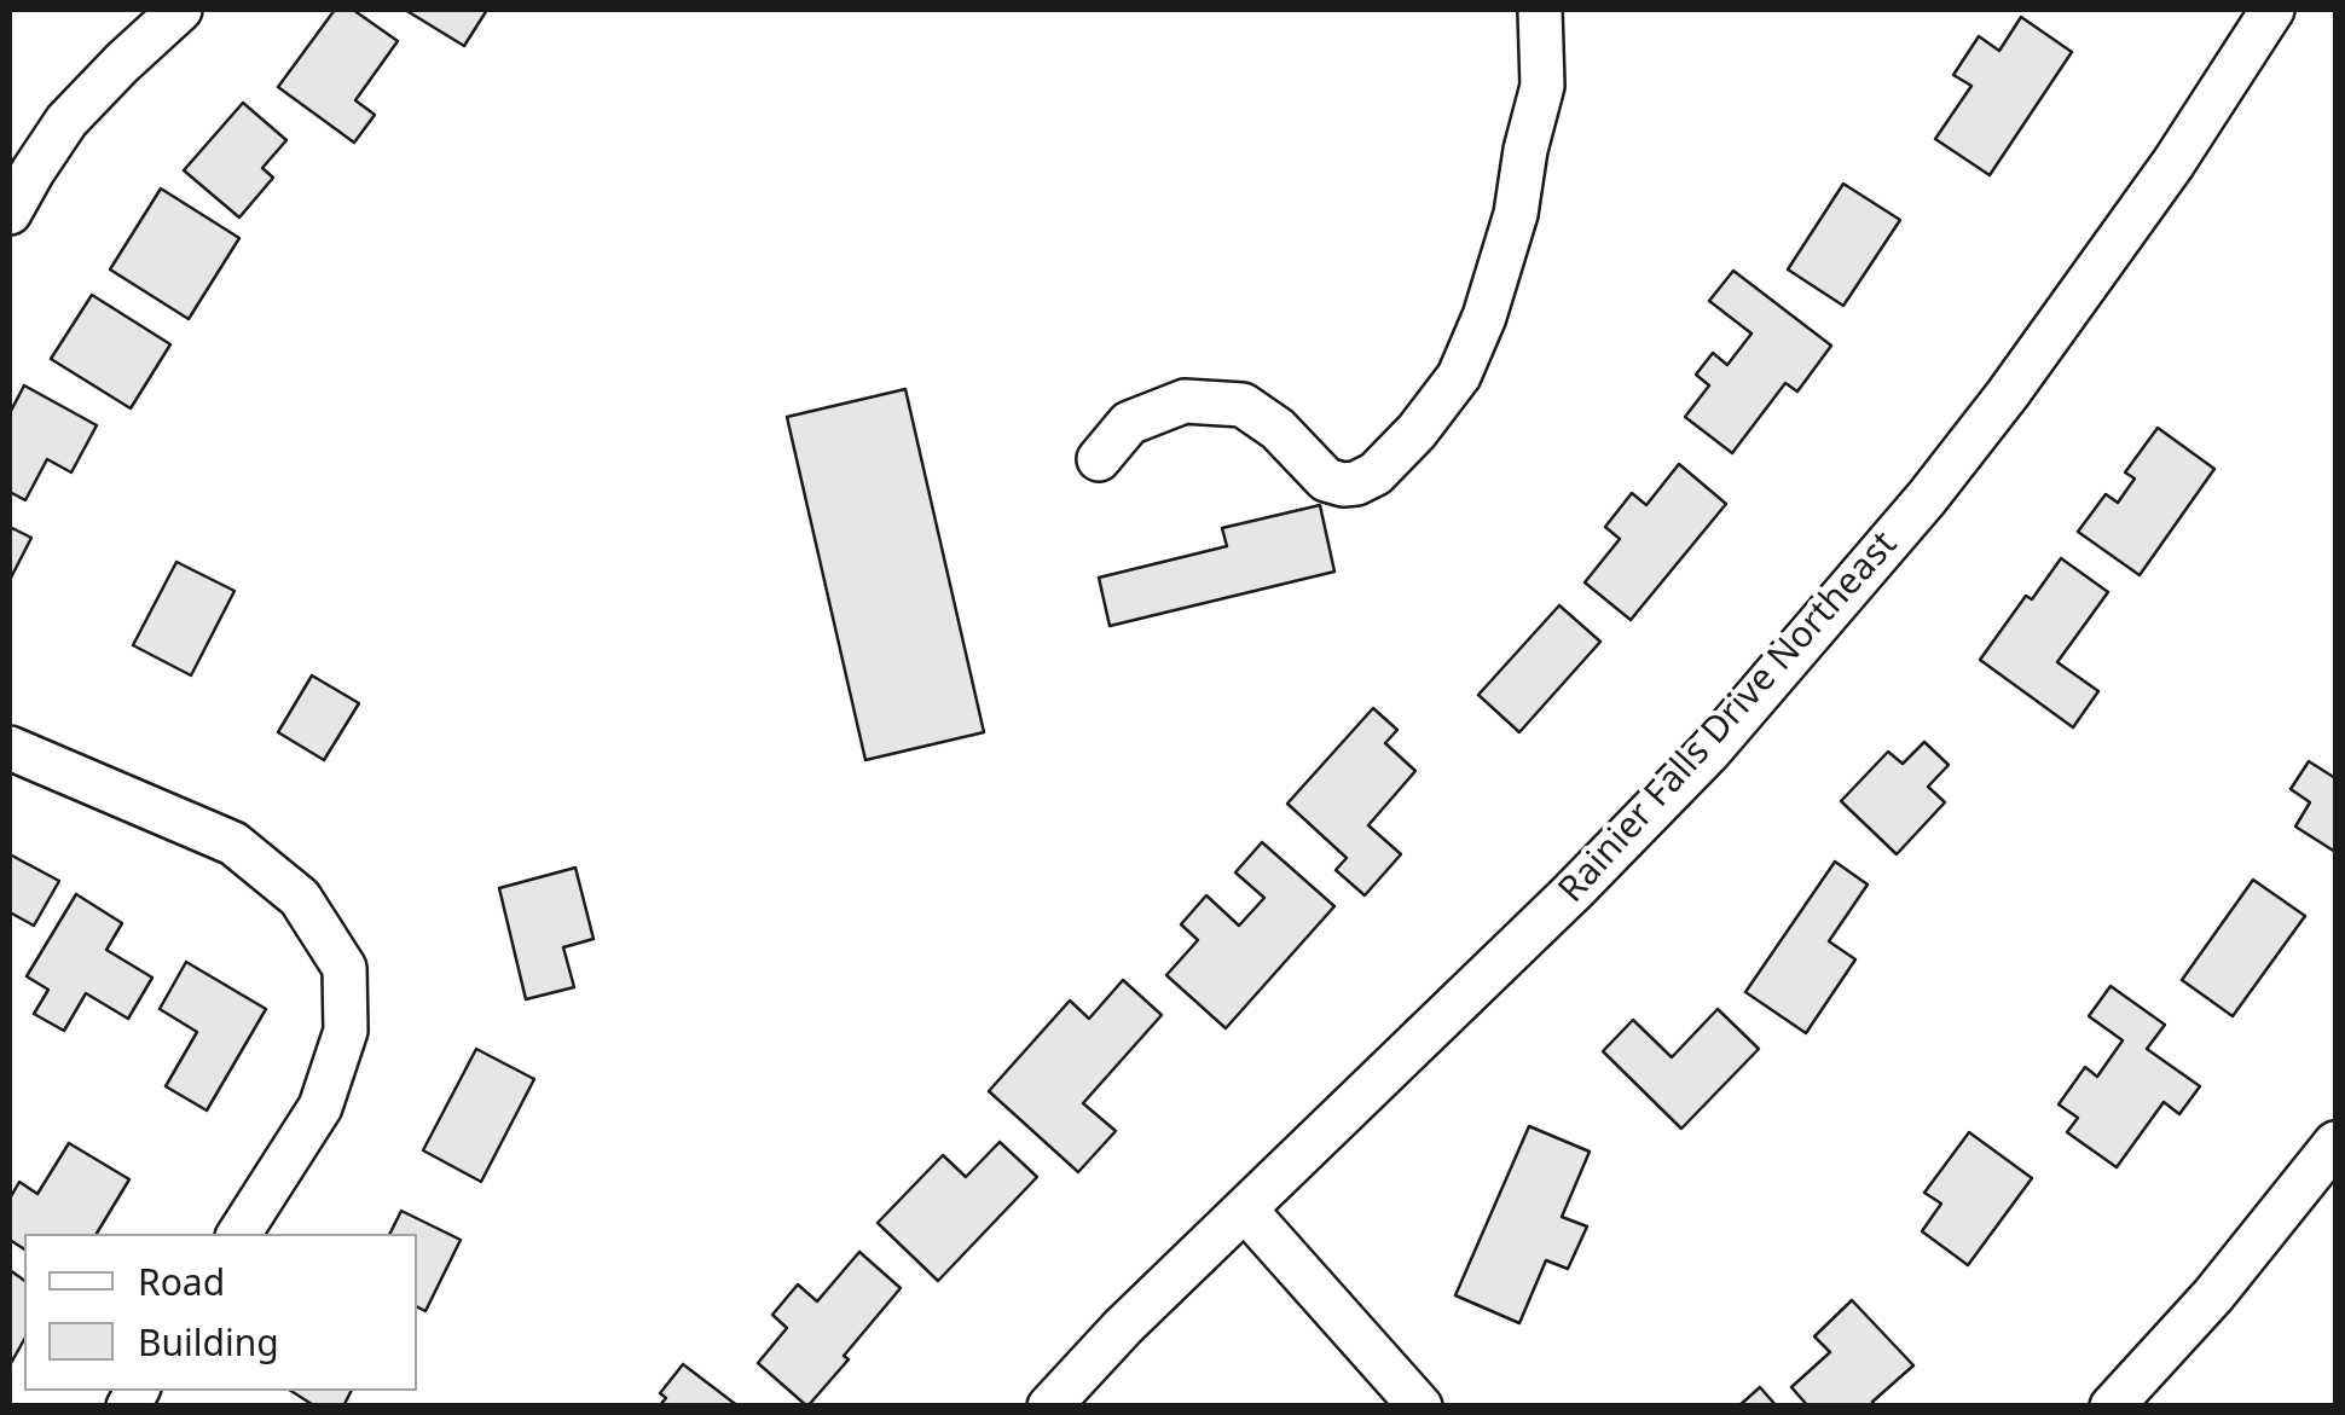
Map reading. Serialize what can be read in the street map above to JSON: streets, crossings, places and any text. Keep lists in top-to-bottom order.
{
  "streets": {
    "street": ["Rainier Falls Drive Northeast"]
  },
  "legend": ["Road", "Building"]
}
